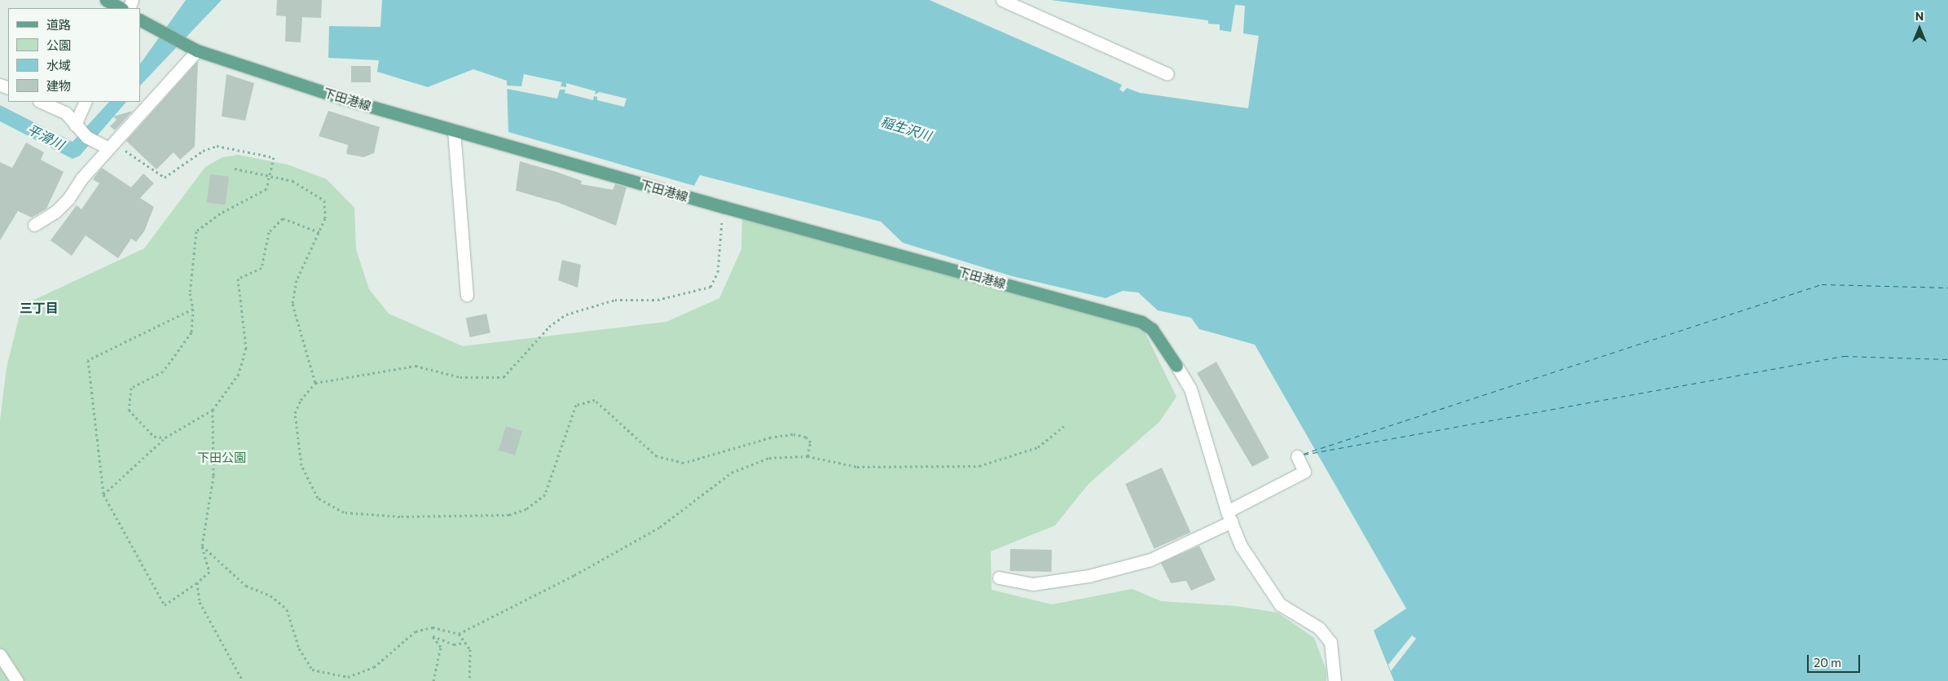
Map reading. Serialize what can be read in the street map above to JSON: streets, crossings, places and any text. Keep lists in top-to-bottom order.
{
  "streets": {
    "main road": ["下田港線"]
  },
  "districts": ["三丁目"],
  "water": ["稲生沢川", "平滑川"],
  "parks": ["下田公園"],
  "legend": [
    "道路",
    "公園",
    "水域",
    "建物"
  ],
  "scale_bar": "20 m",
  "north": "top"
}
